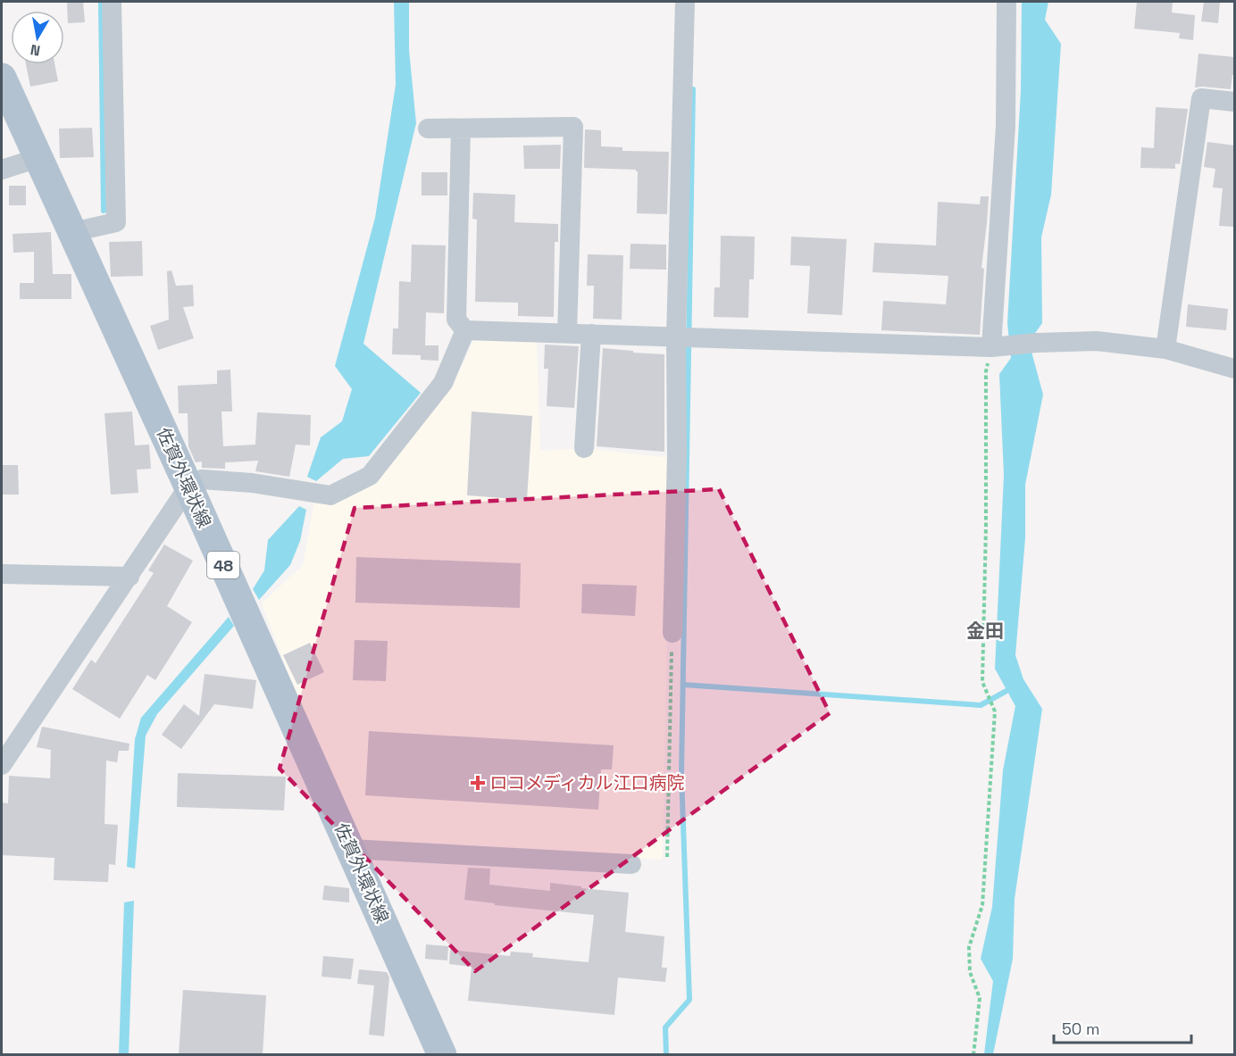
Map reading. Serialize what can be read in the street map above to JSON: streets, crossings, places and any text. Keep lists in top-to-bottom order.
{
  "streets": {
    "main road": ["佐賀外環状線", "48"]
  },
  "districts": ["金田"],
  "places": {
    "health": ["ロコメディカル江口病院"]
  },
  "scale_bar": "50 m",
  "north": "bottom"
}
